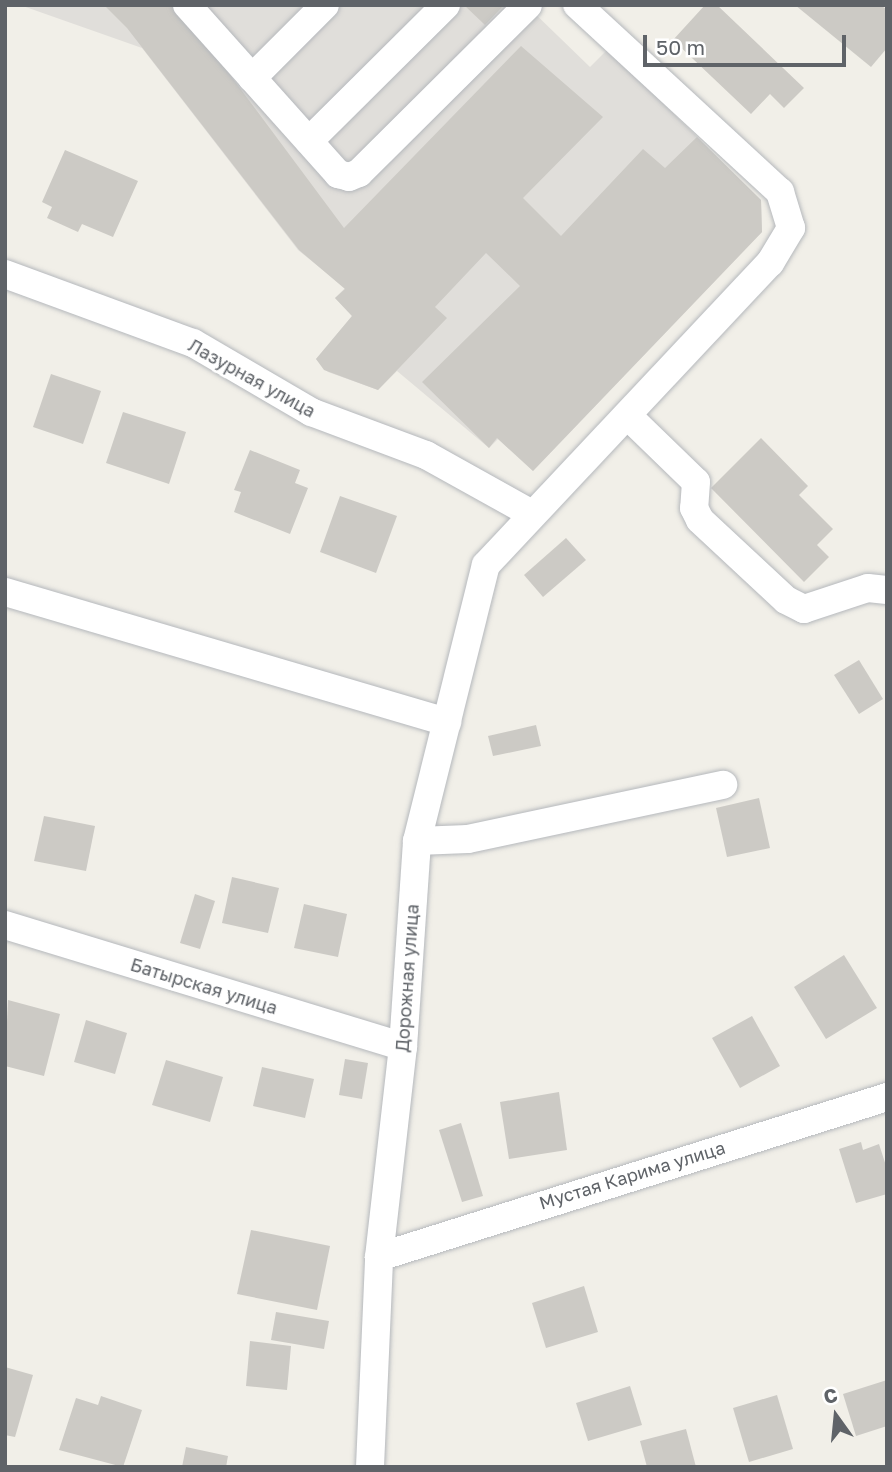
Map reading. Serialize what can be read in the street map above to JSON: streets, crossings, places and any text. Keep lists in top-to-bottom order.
{
  "streets": {
    "street": [
      "Лазурная улица",
      "Дорожная улица",
      "Батырская улица",
      "Мустая Карима улица"
    ]
  },
  "crossings": [
    ["Лазурная улица", "Дорожная улица"],
    ["Дорожная улица", "Батырская улица"],
    ["Дорожная улица", "Мустая Карима улица"]
  ],
  "scale_bar": "50 m",
  "north": "top"
}
